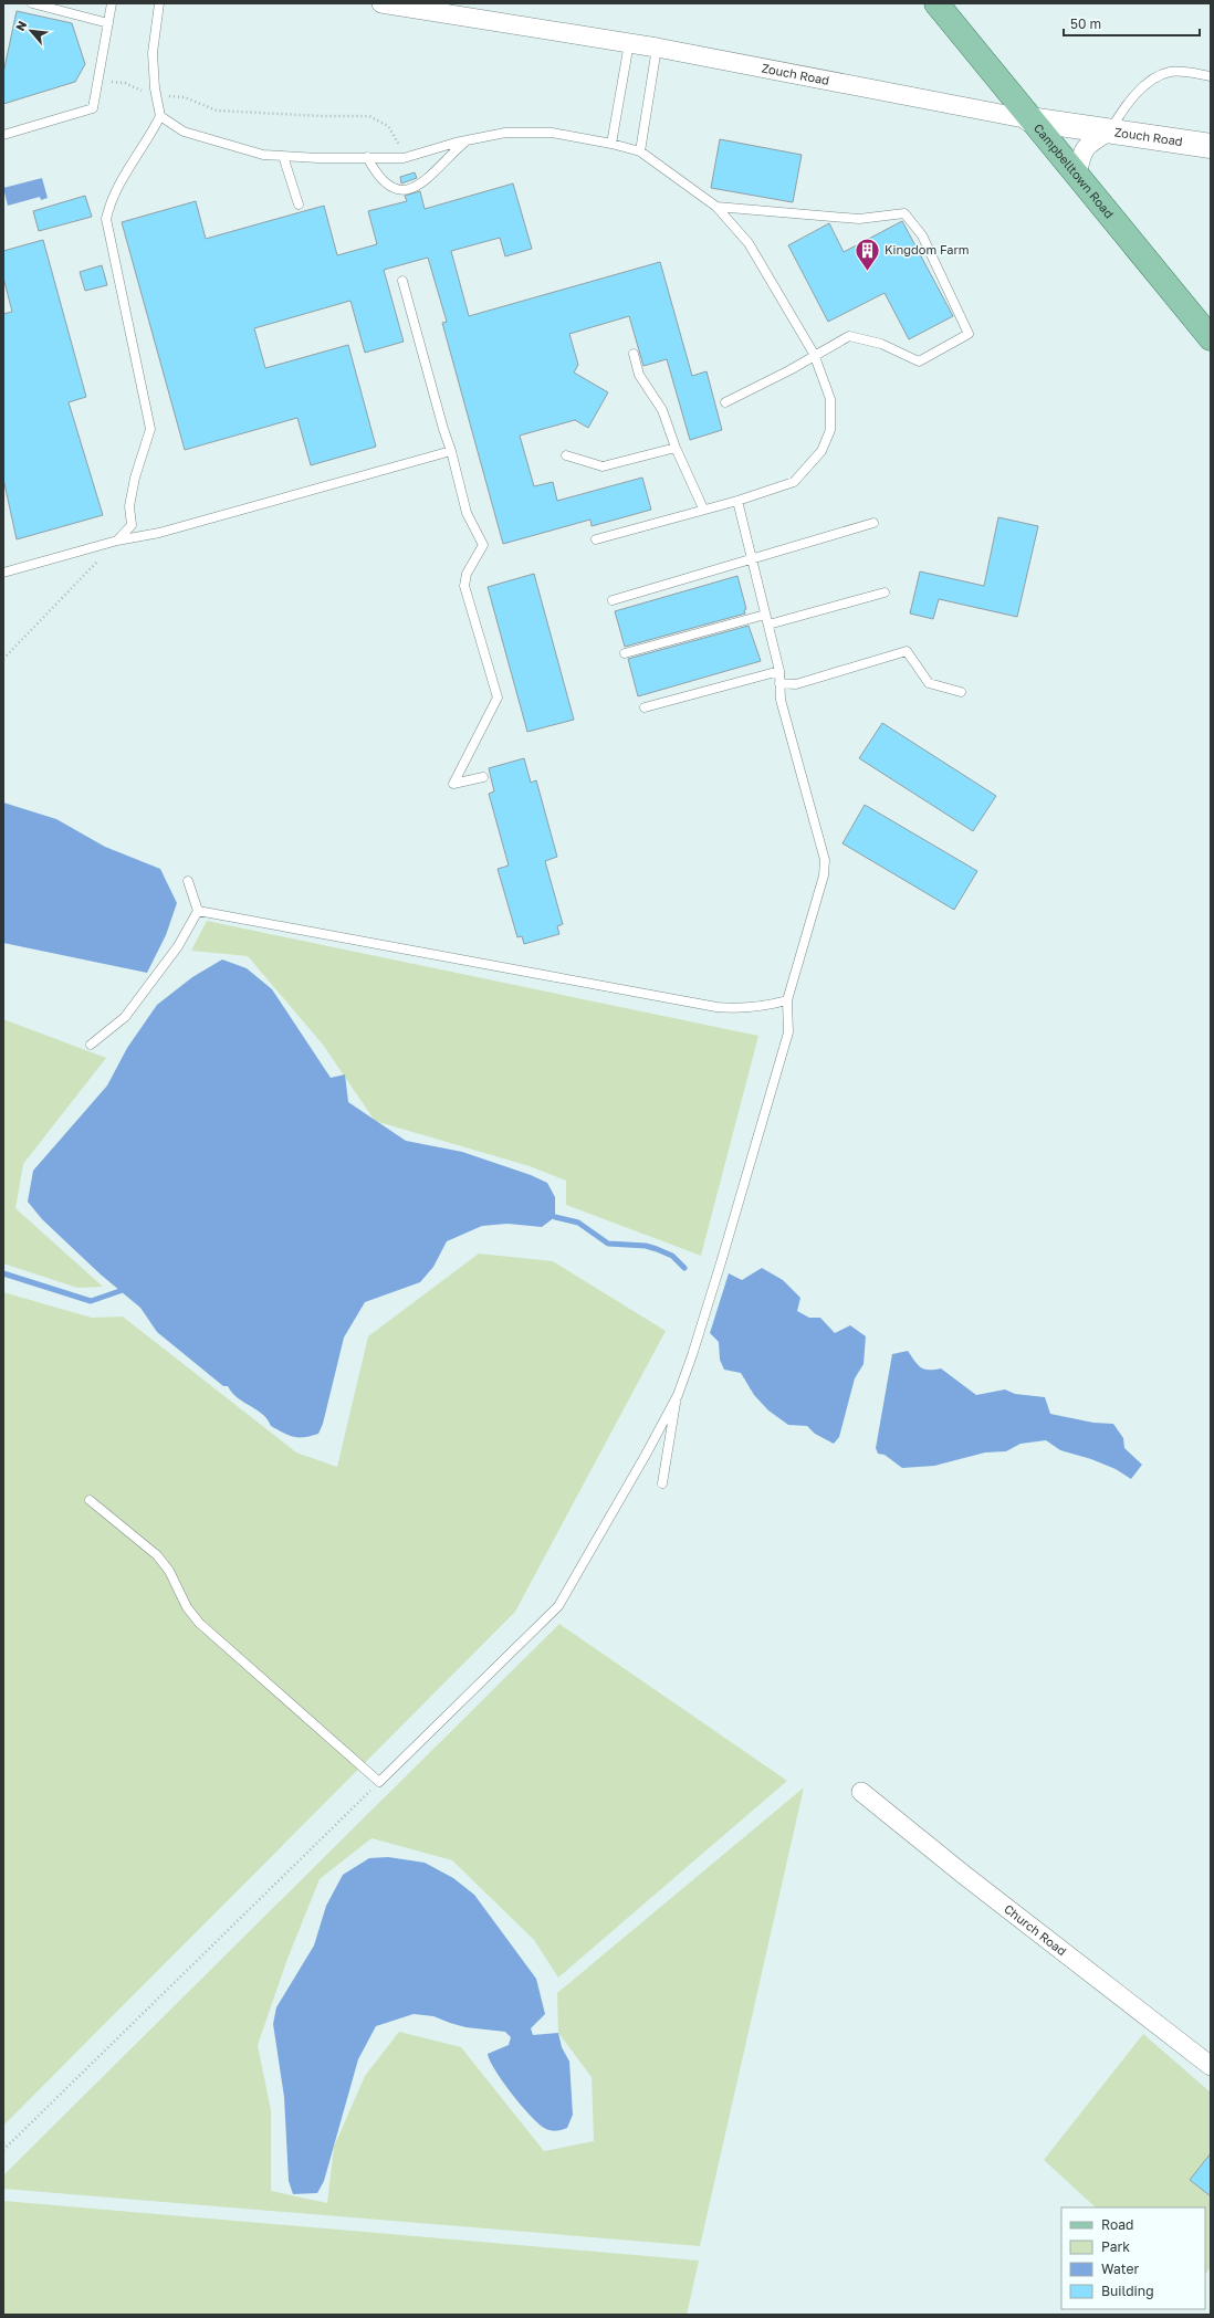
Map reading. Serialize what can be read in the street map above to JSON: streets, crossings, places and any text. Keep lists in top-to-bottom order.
{
  "streets": {
    "main road": ["Campbelltown Road"],
    "street": ["Zouch Road", "Church Road"]
  },
  "crossings": [
    ["Zouch Road", "Campbelltown Road"]
  ],
  "places": {
    "building": ["Kingdom Farm"]
  },
  "legend": [
    "Road",
    "Park",
    "Water",
    "Building"
  ],
  "scale_bar": "50 m",
  "north": "top left"
}
